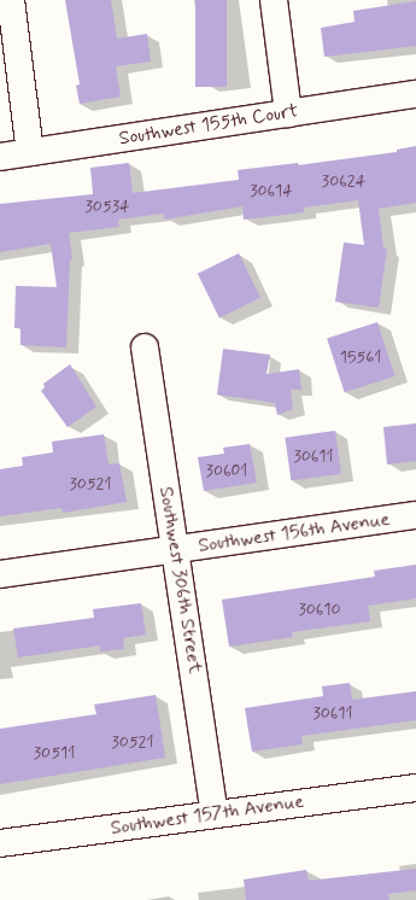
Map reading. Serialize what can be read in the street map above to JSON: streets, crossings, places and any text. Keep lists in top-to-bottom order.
{
  "streets": {
    "street": [
      "Southwest 155th Court",
      "Southwest 156th Avenue",
      "Southwest 306th Street",
      "Southwest 157th Avenue"
    ]
  },
  "crossings": [
    ["Southwest 156th Avenue", "Southwest 306th Street"],
    ["Southwest 306th Street", "Southwest 157th Avenue"]
  ],
  "house_numbers": [
    "30624",
    "30614",
    "30534",
    "15561",
    "30611",
    "30601",
    "30521",
    "30610",
    "30611",
    "30521",
    "30511"
  ]
}
